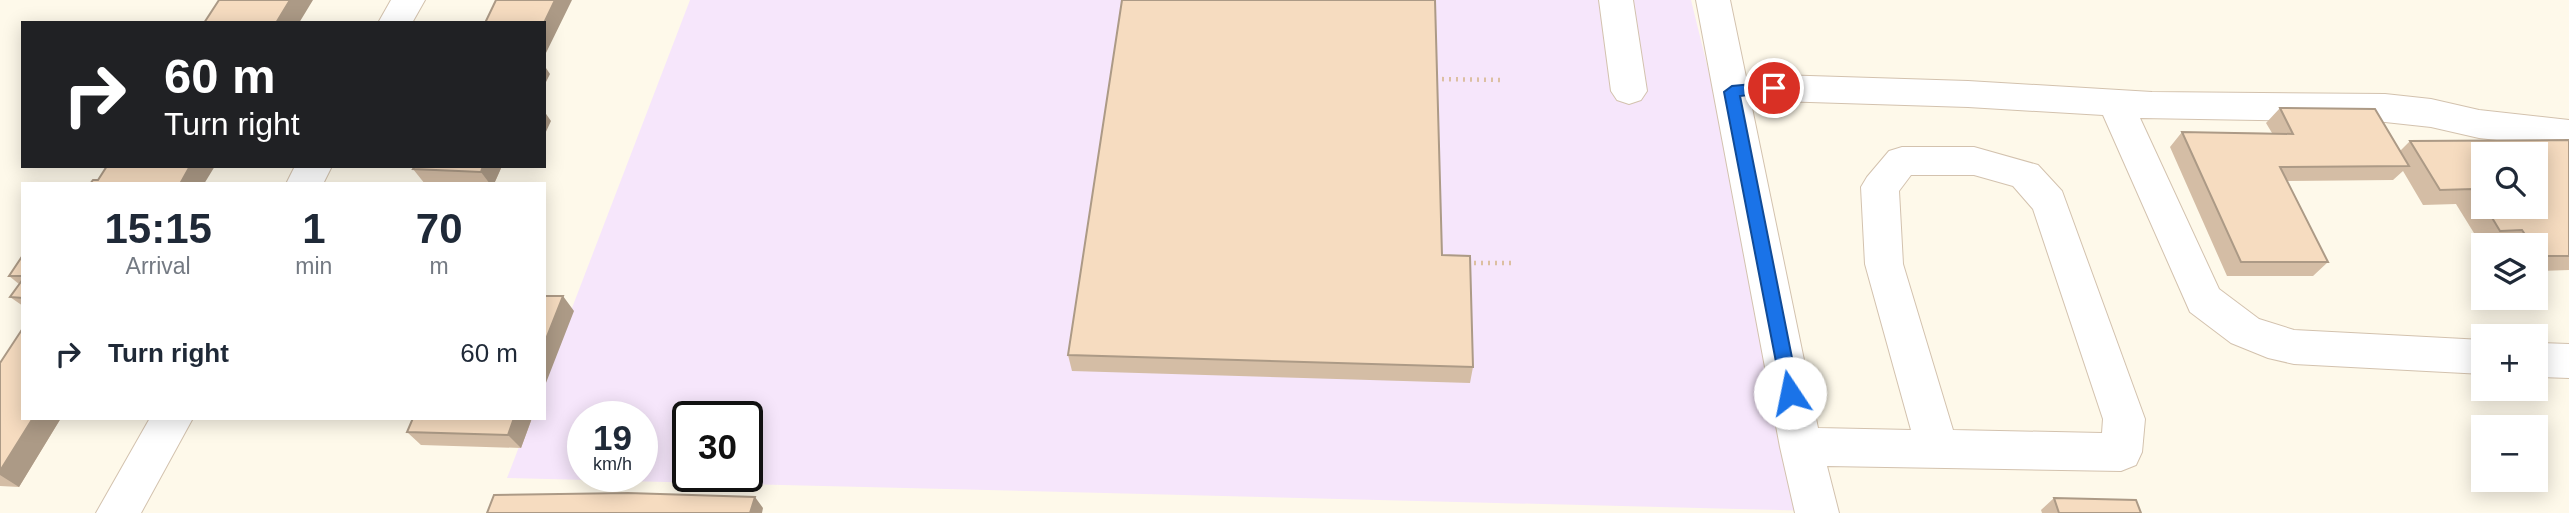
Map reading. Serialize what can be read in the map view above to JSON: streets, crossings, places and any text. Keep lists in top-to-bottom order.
{
  "page": {
    "turn": ["60 m", "Turn right"],
    "map_buttons": ["+", "−"],
    "eta": [
      "15:15",
      "Arrival",
      "1",
      "min",
      "70",
      "m"
    ],
    "list": [
      {
        "name": "Turn right",
        "value": "60 m"
      }
    ],
    "speed": "19 km/h",
    "limit": "30"
  }
}
